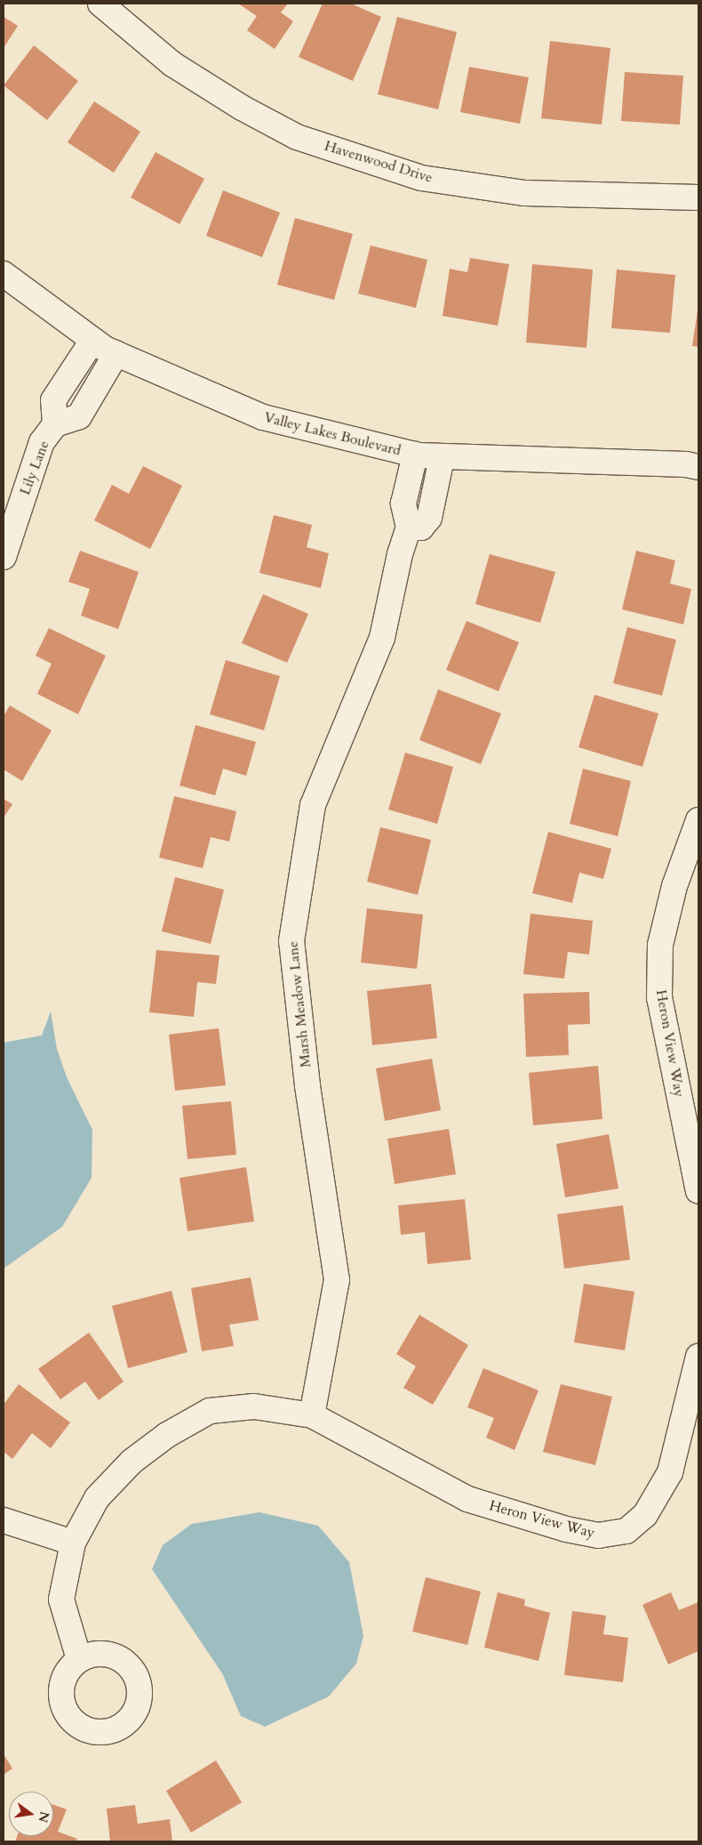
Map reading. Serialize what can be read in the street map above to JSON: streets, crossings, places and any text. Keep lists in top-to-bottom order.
{
  "streets": {
    "street": [
      "Havenwood Drive",
      "Valley Lakes Boulevard",
      "Lily Lane",
      "Marsh Meadow Lane",
      "Heron View Way"
    ]
  },
  "crossings": [
    ["Valley Lakes Boulevard", "Lily Lane"],
    ["Marsh Meadow Lane", "Heron View Way"]
  ],
  "north": "right"
}
